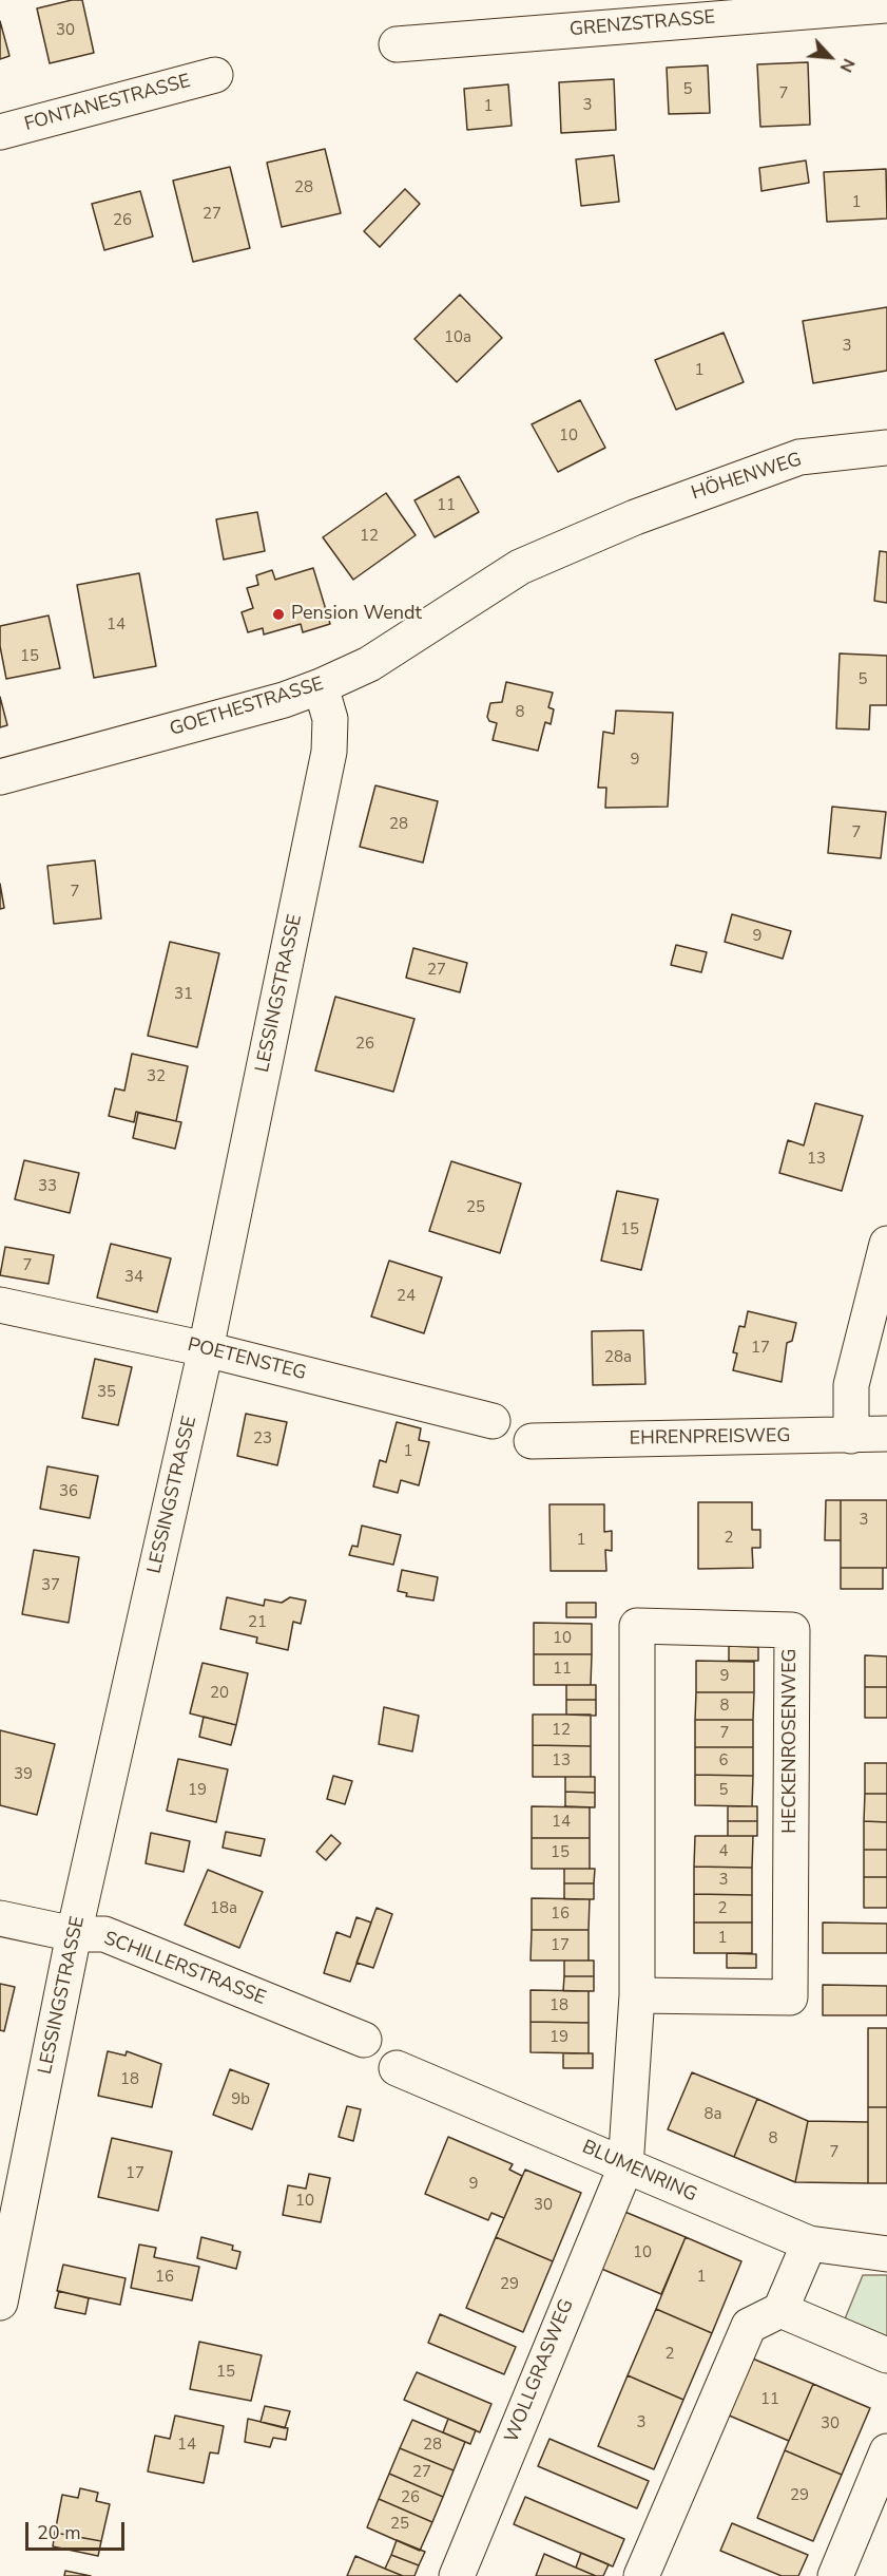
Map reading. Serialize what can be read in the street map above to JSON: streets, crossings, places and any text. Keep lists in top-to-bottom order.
{
  "streets": {
    "street": [
      "GRENZSTRASSE",
      "FONTANESTRASSE",
      "HÖHENWEG",
      "GOETHESTRASSE",
      "LESSINGSTRASSE",
      "POETENSTEG",
      "EHRENPREISWEG",
      "HECKENROSENWEG",
      "SCHILLERSTRASSE",
      "BLUMENRING",
      "WOLLGRASWEG"
    ]
  },
  "crossings": [
    ["HÖHENWEG", "GOETHESTRASSE"],
    ["GOETHESTRASSE", "LESSINGSTRASSE"],
    ["LESSINGSTRASSE", "POETENSTEG"],
    ["LESSINGSTRASSE", "SCHILLERSTRASSE"],
    ["HECKENROSENWEG", "BLUMENRING"],
    ["HECKENROSENWEG", "WOLLGRASWEG"],
    ["BLUMENRING", "WOLLGRASWEG"]
  ],
  "places": ["Pension Wendt"],
  "house_numbers": [
    "30",
    "5",
    "7",
    "3",
    "1",
    "28",
    "1",
    "27",
    "26",
    "10a",
    "3",
    "1",
    "10",
    "11",
    "12",
    "14",
    "15",
    "5",
    "8",
    "9",
    "28",
    "7",
    "7",
    "9",
    "27",
    "31",
    "26",
    "32",
    "13",
    "33",
    "25",
    "15",
    "7",
    "34",
    "24",
    "17",
    "28a",
    "35",
    "23",
    "1",
    "36",
    "3",
    "2",
    "1",
    "37",
    "21",
    "10",
    "11",
    "9",
    "20",
    "8",
    "12",
    "7",
    "13",
    "6",
    "39",
    "19",
    "5",
    "14",
    "4",
    "15",
    "3",
    "18a",
    "2",
    "16",
    "1",
    "17",
    "18",
    "19",
    "18",
    "9b",
    "8a",
    "8",
    "7",
    "17",
    "9",
    "10",
    "30",
    "10",
    "16",
    "1",
    "29",
    "2",
    "15",
    "11",
    "3",
    "30",
    "14",
    "28",
    "27",
    "29",
    "26",
    "25"
  ],
  "scale_bar": "20 m",
  "north": "bottom right"
}
